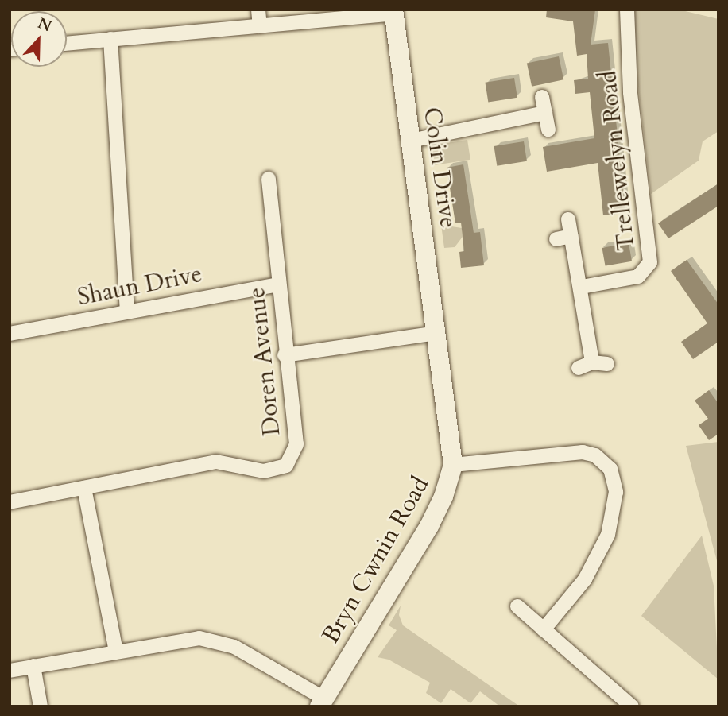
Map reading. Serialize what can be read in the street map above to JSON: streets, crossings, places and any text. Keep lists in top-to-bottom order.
{
  "streets": {
    "street": [
      "Trellewelyn Road",
      "Colin Drive",
      "Shaun Drive",
      "Doren Avenue",
      "Bryn Cwnin Road"
    ]
  },
  "crossings": [
    ["Colin Drive", "Bryn Cwnin Road"],
    ["Shaun Drive", "Doren Avenue"]
  ],
  "north": "top"
}
